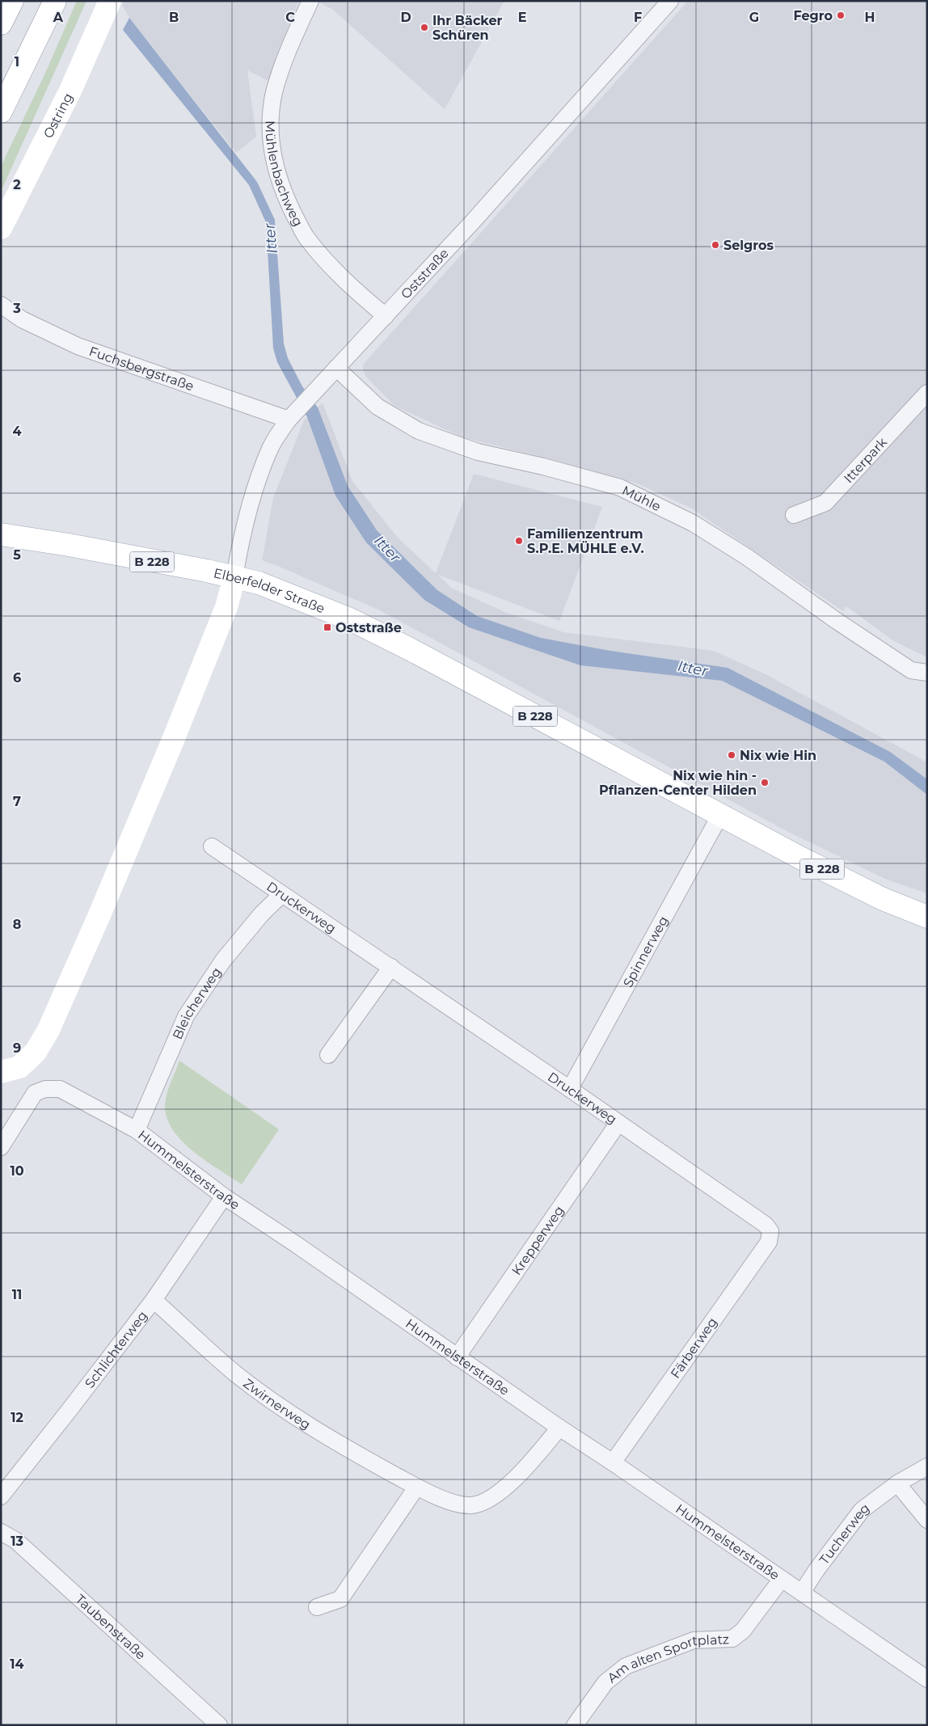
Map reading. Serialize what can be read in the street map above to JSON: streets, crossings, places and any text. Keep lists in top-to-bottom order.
{
  "streets": {
    "main road": ["Ostring", "B 228", "Elberfelder Straße"],
    "street": [
      "Mühlenbachweg",
      "Oststraße",
      "Fuchsbergstraße",
      "Itterpark",
      "Mühle",
      "Druckerweg",
      "Spinnerweg",
      "Bleicherweg",
      "Hummelsterstraße",
      "Krepperweg",
      "Färberweg",
      "Schlichterweg",
      "Zwirnerweg",
      "Tucherweg",
      "Taubenstraße",
      "Am alten Sportplatz"
    ]
  },
  "crossings": [
    ["Mühlenbachweg", "Oststraße"],
    ["Oststraße", "Fuchsbergstraße"],
    ["Oststraße", "Mühle"],
    ["Oststraße", "Elberfelder Straße"],
    ["Elberfelder Straße", "Spinnerweg"],
    ["Druckerweg", "Spinnerweg"],
    ["Druckerweg", "Bleicherweg"],
    ["Druckerweg", "Krepperweg"],
    ["Druckerweg", "Färberweg"],
    ["Bleicherweg", "Hummelsterstraße"],
    ["Hummelsterstraße", "Krepperweg"],
    ["Hummelsterstraße", "Färberweg"],
    ["Hummelsterstraße", "Schlichterweg"],
    ["Hummelsterstraße", "Zwirnerweg"],
    ["Hummelsterstraße", "Tucherweg"],
    ["Hummelsterstraße", "Am alten Sportplatz"],
    ["Schlichterweg", "Zwirnerweg"]
  ],
  "water": ["Itter"],
  "places": {
    "other": [
      "Fegro",
      "Ihr Bäcker Schüren",
      "Selgros",
      "Familienzentrum S.P.E. MÜHLE e.V.",
      "Nix wie Hin",
      "Nix wie hin - Pflanzen-Center Hilden"
    ],
    "transit": ["Oststraße"]
  },
  "grid": {
    "columns": [
      "A",
      "B",
      "C",
      "D",
      "E",
      "F",
      "G",
      "H"
    ],
    "rows": [
      "1",
      "2",
      "3",
      "4",
      "5",
      "6",
      "7",
      "8",
      "9",
      "10",
      "11",
      "12",
      "13",
      "14"
    ]
  }
}
